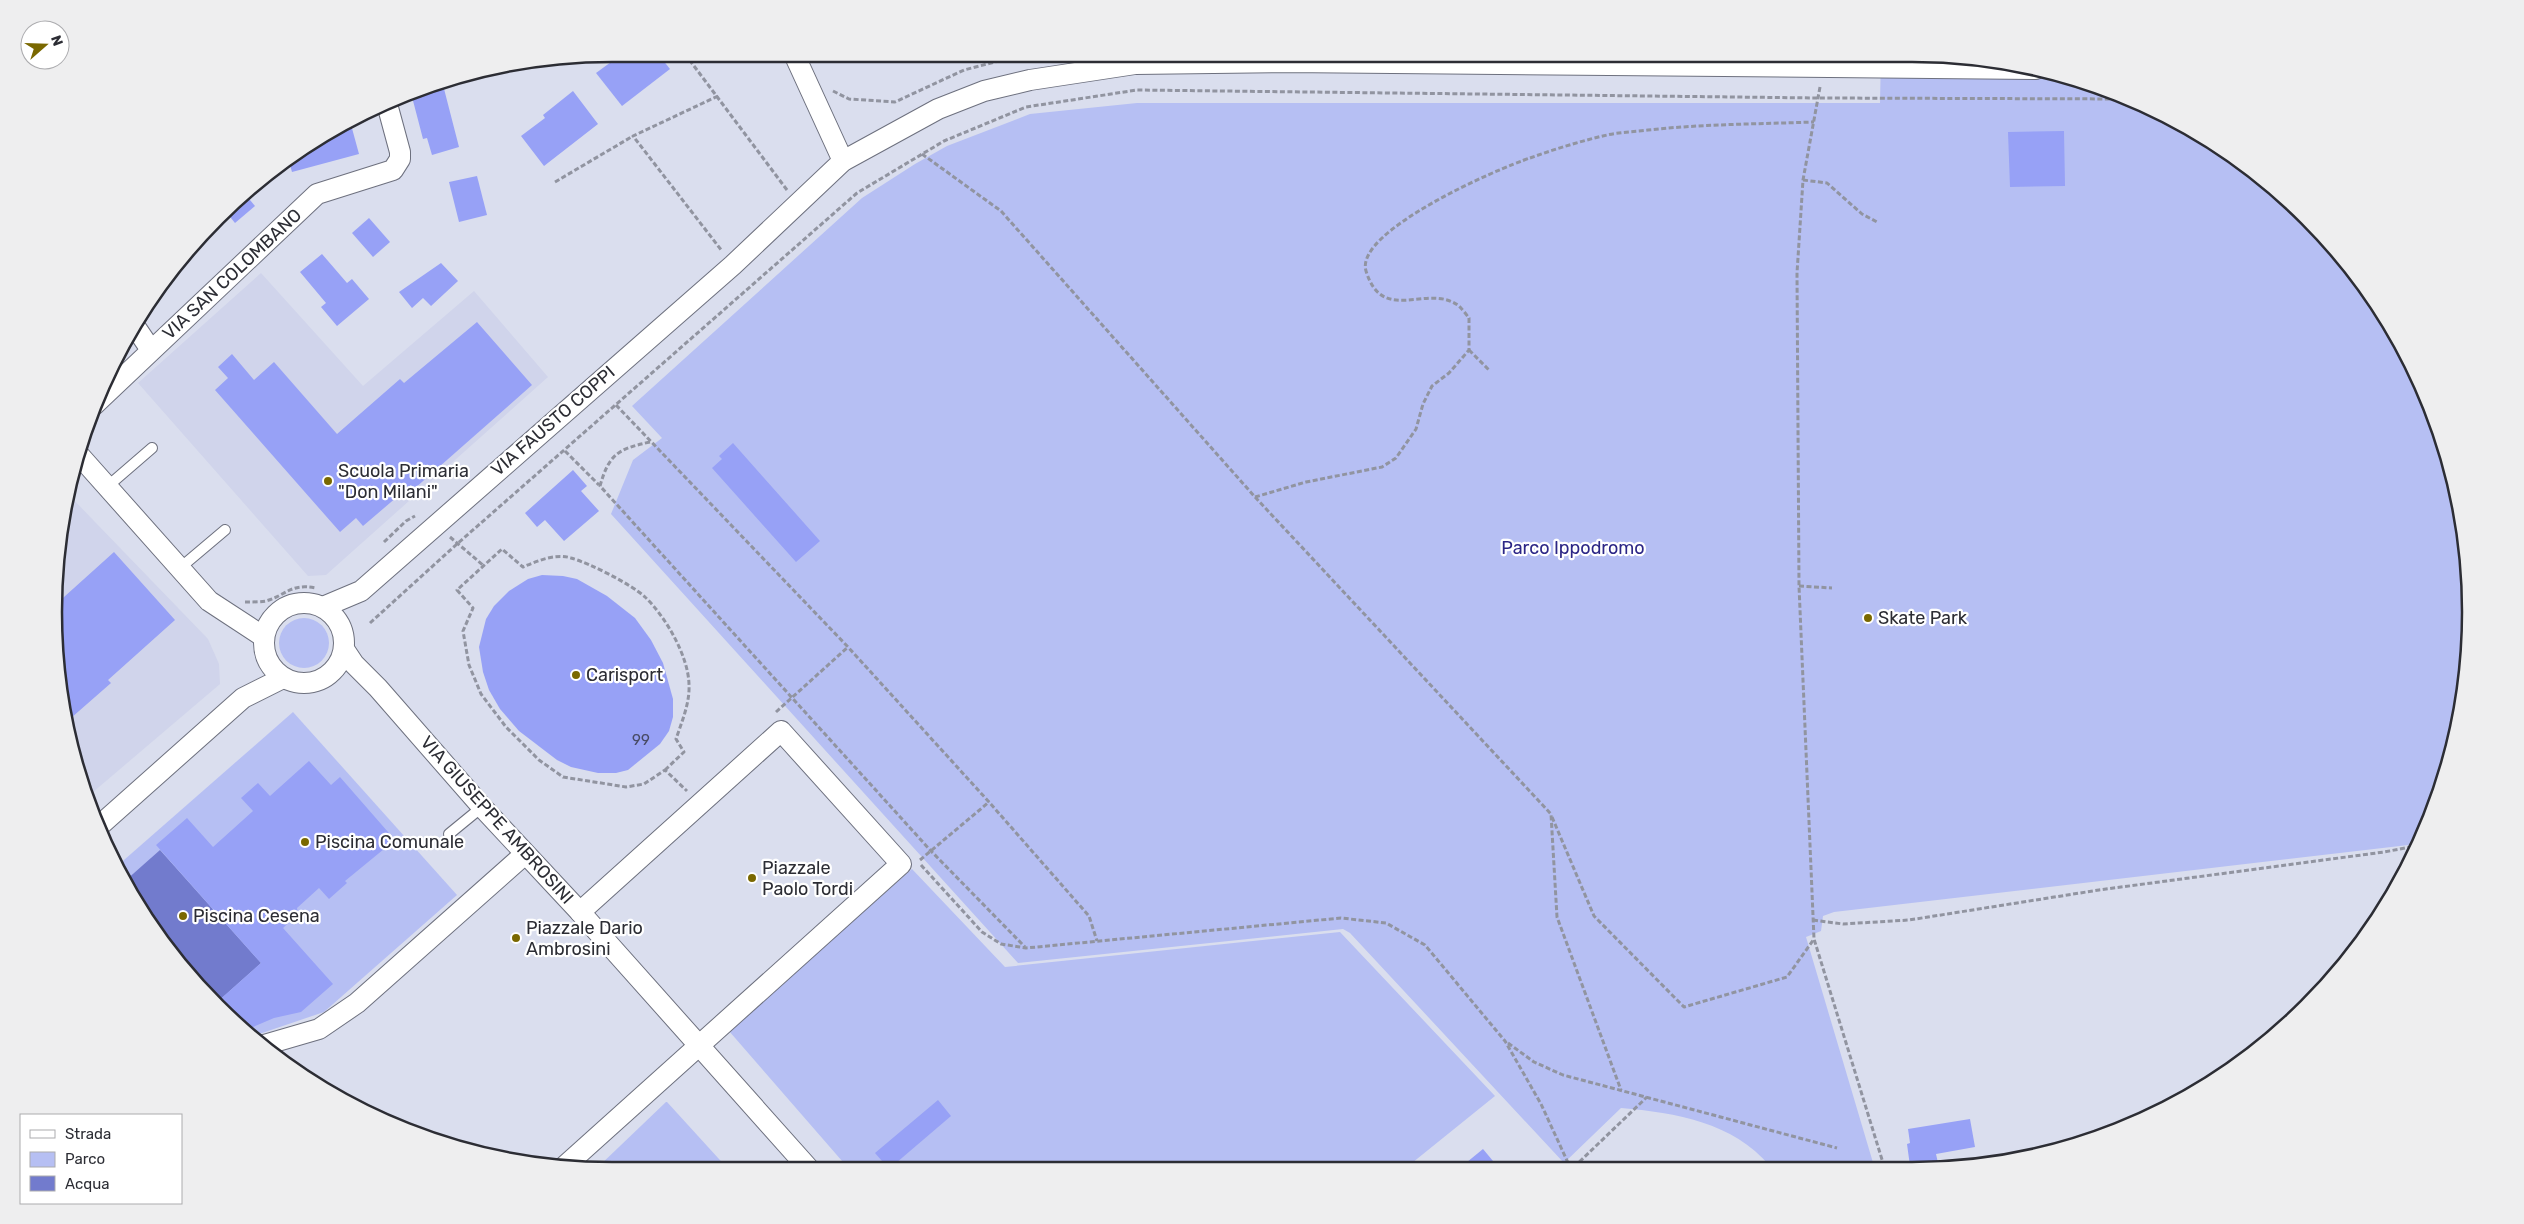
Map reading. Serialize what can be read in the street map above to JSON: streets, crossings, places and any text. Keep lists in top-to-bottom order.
{
  "streets": {
    "street": ["VIA SAN COLOMBANO", "VIA FAUSTO COPPI", "VIA GIUSEPPE AMBROSINI"]
  },
  "crossings": [
    ["VIA FAUSTO COPPI", "VIA GIUSEPPE AMBROSINI"]
  ],
  "parks": ["Parco Ippodromo"],
  "places": [
    "Scuola Primaria \"Don Milani\"",
    "Skate Park",
    "Carisport",
    "Piscina Comunale",
    "Piazzale Paolo Tordi",
    "Piscina Cesena",
    "Piazzale Dario Ambrosini"
  ],
  "house_numbers": ["99"],
  "legend": ["Strada", "Parco", "Acqua"],
  "north": "right"
}
